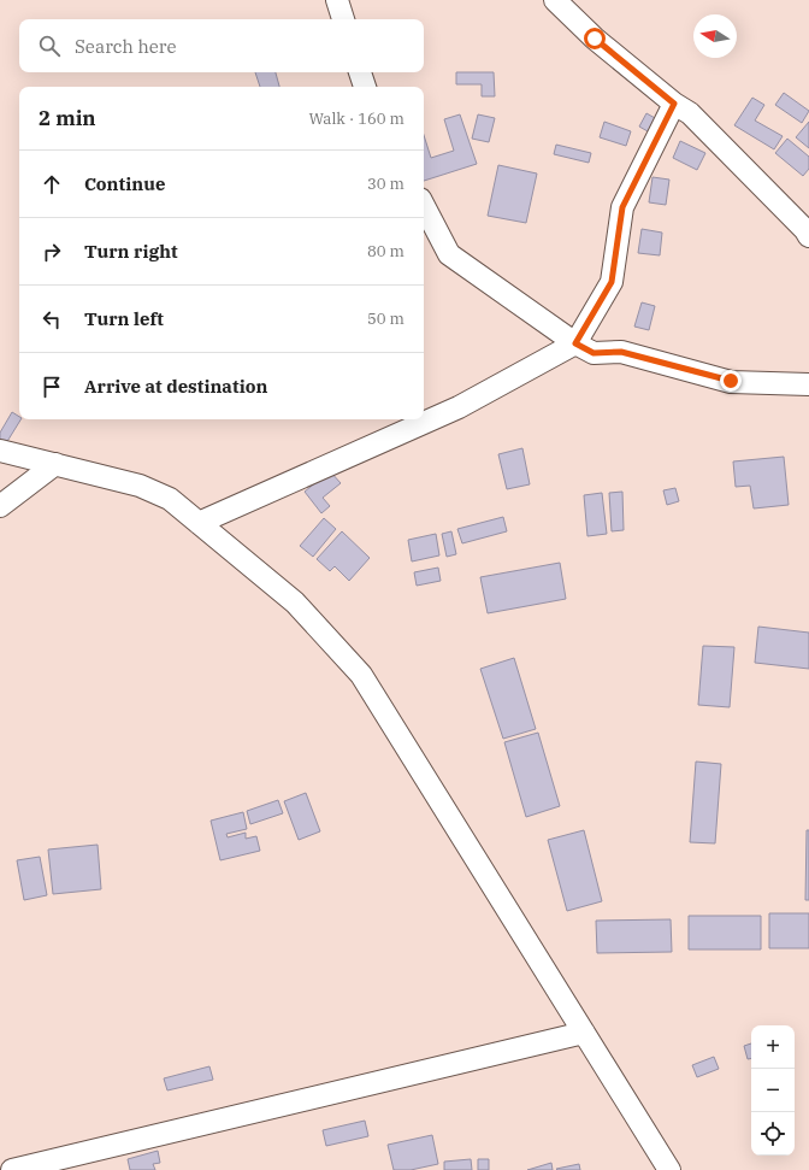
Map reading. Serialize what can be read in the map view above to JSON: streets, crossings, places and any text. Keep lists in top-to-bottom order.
{
  "north": "left",
  "page": {
    "search": "Search here",
    "heading": ["2 min", "Walk · 160 m"],
    "list": [
      ["Continue", "30 m"],
      ["Turn right", "80 m"],
      ["Turn left", "50 m"],
      "Arrive at destination"
    ],
    "map_buttons": ["+", "−"]
  }
}
